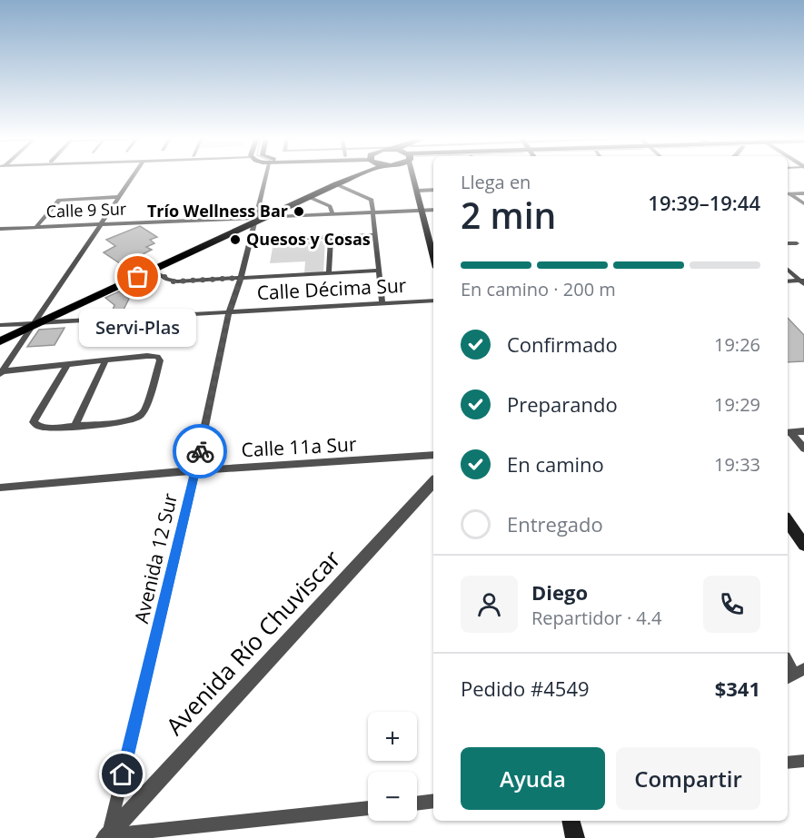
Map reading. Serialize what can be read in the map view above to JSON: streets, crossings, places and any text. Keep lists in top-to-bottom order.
{
  "streets": {
    "street": [
      "Calle 9 Sur",
      "Calle Décima Sur",
      "Calle 11a Sur",
      "Avenida 12 Sur",
      "Avenida Río Chuviscar"
    ]
  },
  "crossings": [
    ["Calle 9 Sur", "Avenida 12 Sur"],
    ["Calle Décima Sur", "Avenida 12 Sur"],
    ["Calle 11a Sur", "Avenida 12 Sur"],
    ["Avenida 12 Sur", "Avenida Río Chuviscar"]
  ],
  "places": ["Trío Wellness Bar", "Quesos y Cosas", "Servi-Plas"],
  "page": {
    "heading": ["2 min", "Llega en", "19:39–19:44"],
    "panel": [
      "Diego",
      "Repartidor · 4.4",
      "Pedido #4549",
      "$341"
    ],
    "bar": "En camino · 200 m",
    "bubble": "Servi-Plas",
    "list": [
      ["Confirmado", "19:26"],
      ["Preparando", "19:29"],
      ["En camino", "19:33"],
      "Entregado"
    ],
    "map_buttons": ["+", "−"],
    "buttons": ["Ayuda", "Compartir"]
  }
}
